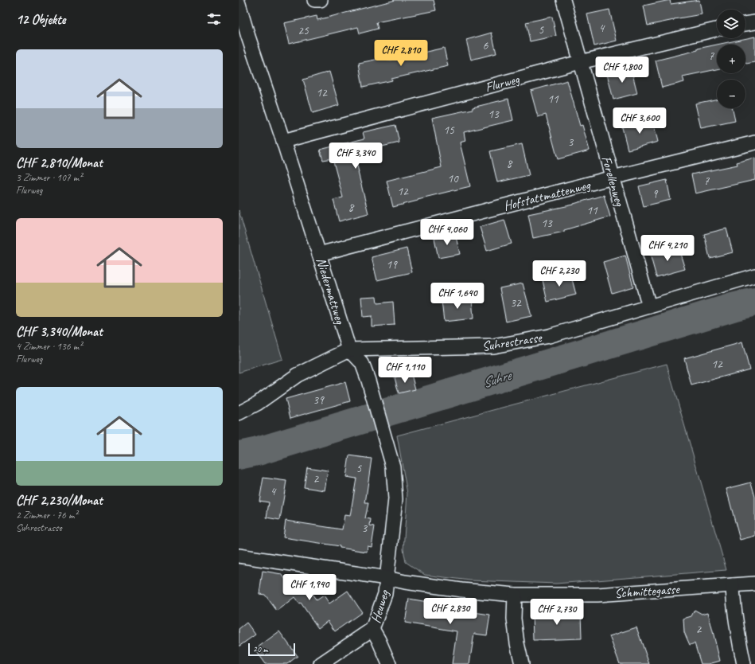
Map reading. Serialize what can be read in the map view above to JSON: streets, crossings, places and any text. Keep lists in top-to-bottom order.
{
  "streets": {
    "street": [
      "Flurweg",
      "Forellenweg",
      "Hofstattmattenweg",
      "Niedermattweg",
      "Suhrestrasse",
      "Schmittegasse",
      "Heuweg"
    ]
  },
  "crossings": [
    ["Flurweg", "Forellenweg"],
    ["Flurweg", "Niedermattweg"],
    ["Forellenweg", "Hofstattmattenweg"],
    ["Forellenweg", "Suhrestrasse"],
    ["Hofstattmattenweg", "Niedermattweg"],
    ["Niedermattweg", "Suhrestrasse"],
    ["Niedermattweg", "Schmittegasse"],
    ["Niedermattweg", "Heuweg"],
    ["Schmittegasse", "Heuweg"]
  ],
  "water": ["Suhre"],
  "house_numbers": [
    "4",
    "5",
    "25",
    "6",
    "7",
    "12",
    "11",
    "13",
    "15",
    "3",
    "8",
    "10",
    "7",
    "12",
    "9",
    "8",
    "11",
    "13",
    "19",
    "32",
    "12",
    "39",
    "5",
    "2",
    "4",
    "3",
    "2"
  ],
  "scale_bar": "20 m",
  "page": {
    "heading": "12 Objekte",
    "map_buttons": ["+", "−"],
    "list": [
      {
        "name": "CHF 2,810/Monat",
        "note": "3 Zimmer · 107 m² · Flurweg"
      },
      {
        "name": "CHF 3,340/Monat",
        "note": "4 Zimmer · 136 m² · Flurweg"
      },
      {
        "name": "CHF 2,230/Monat",
        "note": "2 Zimmer · 76 m² · Suhrestrasse"
      }
    ],
    "price": [
      "CHF 2,810",
      "CHF 1,800",
      "CHF 3,600",
      "CHF 3,340",
      "CHF 4,060",
      "CHF 4,210",
      "CHF 2,230",
      "CHF 1,640",
      "CHF 1,110",
      "CHF 1,940",
      "CHF 2,830",
      "CHF 2,730"
    ],
    "scale": "20 m"
  }
}
